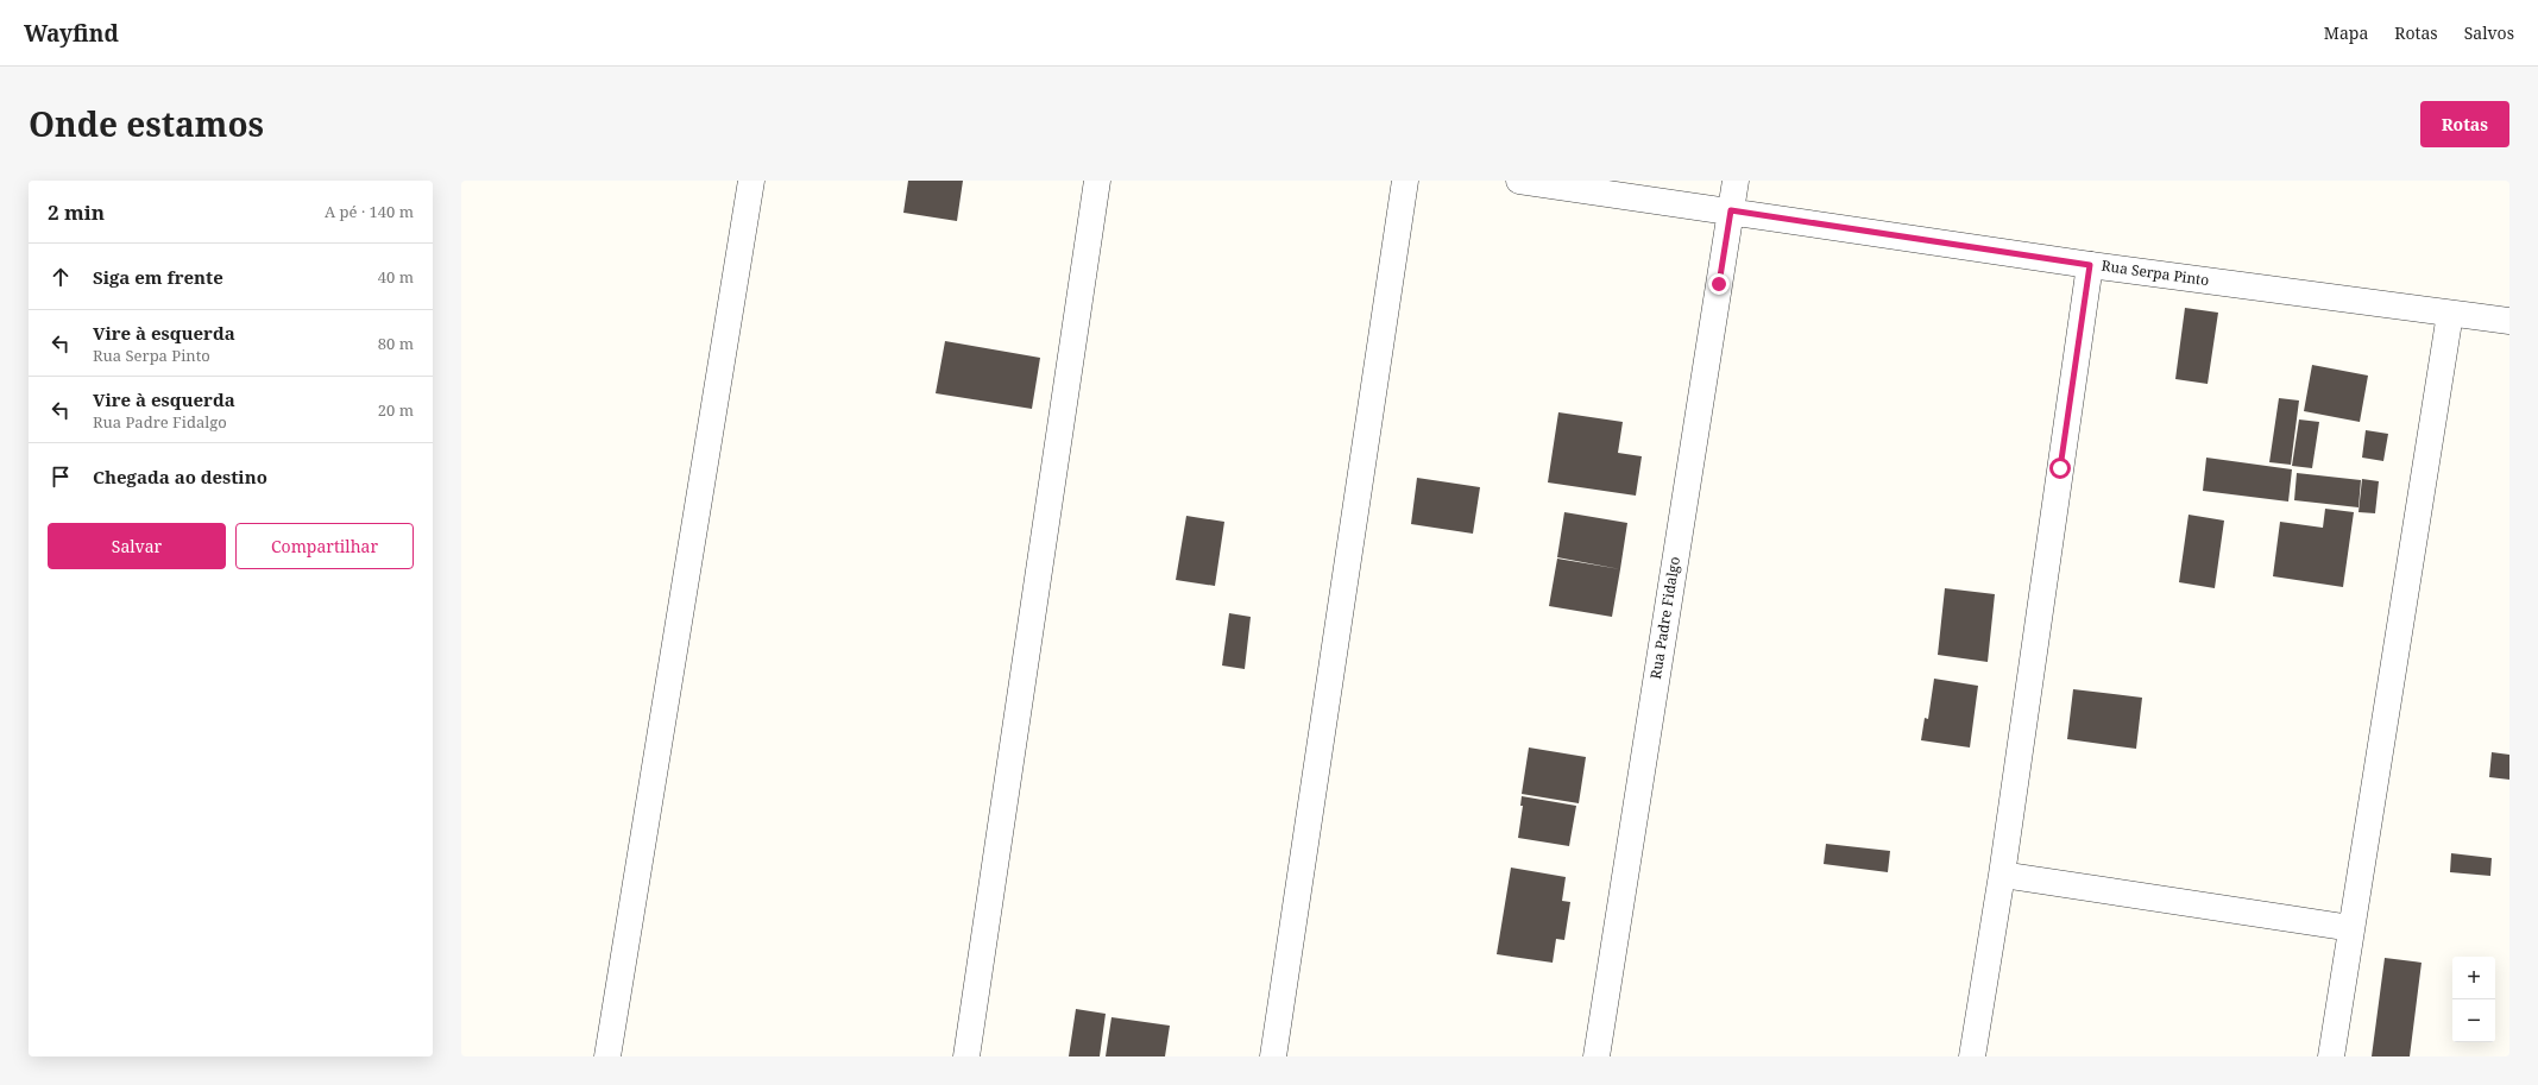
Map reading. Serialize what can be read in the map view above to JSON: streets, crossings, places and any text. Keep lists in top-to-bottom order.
{
  "streets": {
    "street": ["Rua Serpa Pinto", "Rua Padre Fidalgo"]
  },
  "crossings": [
    ["Rua Serpa Pinto", "Rua Padre Fidalgo"]
  ],
  "page": {
    "header": "Wayfind",
    "nav": ["Mapa", "Rotas", "Salvos"],
    "title": "Onde estamos",
    "buttons": [
      "Rotas",
      ["Salvar", "Compartilhar"]
    ],
    "heading": ["2 min", "A pé · 140 m"],
    "list": [
      ["Siga em frente", "40 m"],
      ["Vire à esquerda", "Rua Serpa Pinto", "80 m"],
      ["Vire à esquerda", "Rua Padre Fidalgo", "20 m"],
      "Chegada ao destino"
    ],
    "map_buttons": ["+", "−"]
  }
}
